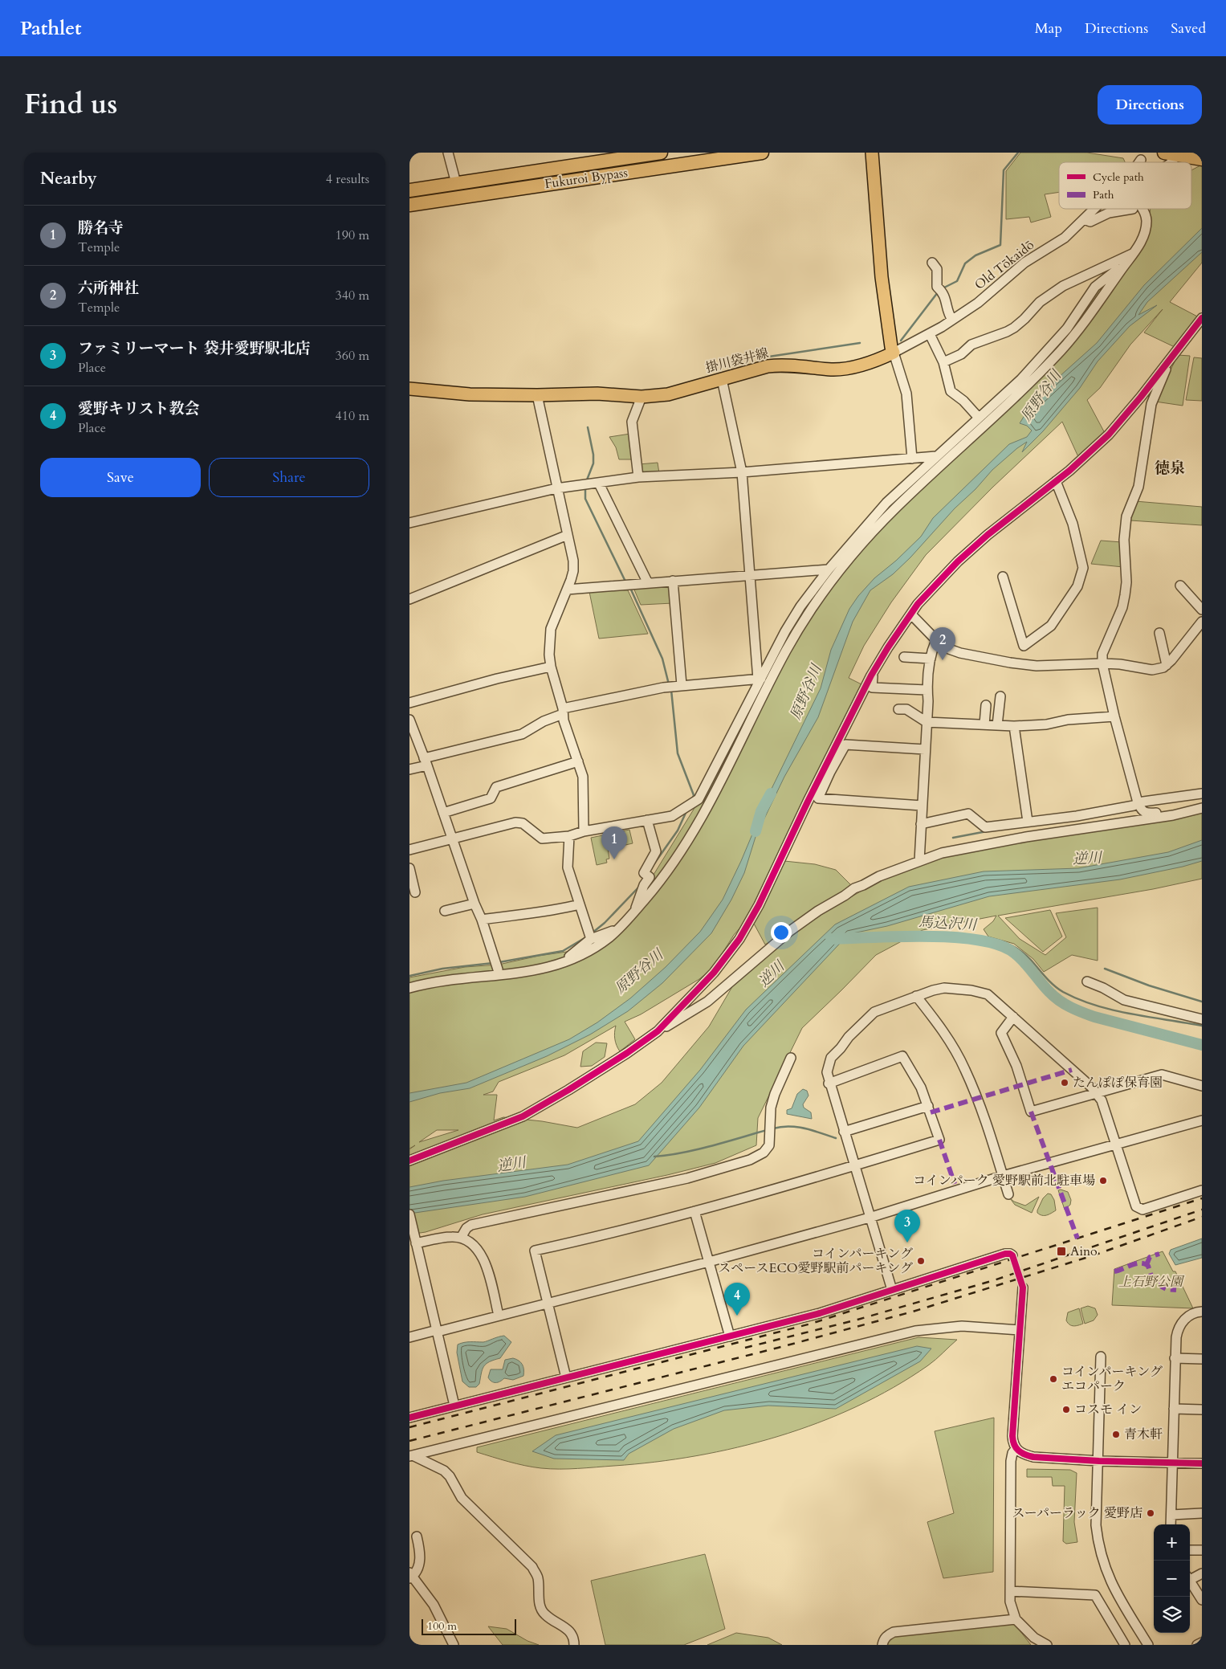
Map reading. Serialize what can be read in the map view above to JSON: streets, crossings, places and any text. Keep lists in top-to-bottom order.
{
  "streets": {
    "highway": ["Fukuroi Bypass"],
    "main road": ["掛川袋井線"],
    "street": ["Old Tōkaidō"]
  },
  "crossings": [
    ["Old Tōkaidō", "掛川袋井線"]
  ],
  "districts": ["徳泉"],
  "water": ["原野谷川", "逆川", "馬込沢川"],
  "parks": ["上石野公園"],
  "places": {
    "other": [
      "たんぽぽ保育園",
      "コインパーク 愛野駅前北駐車場",
      "コインパーキング スペースECO愛野駅前パーキング",
      "コインパーキング エコパーク",
      "コスモ イン",
      "青木軒",
      "スーパーラック 愛野店"
    ],
    "transit": ["Aino"]
  },
  "legend": ["Cycle path", "Path"],
  "scale_bar": "100 m",
  "page": {
    "header": "Pathlet",
    "nav": ["Map", "Directions", "Saved"],
    "title": "Find us",
    "buttons": [
      "Directions",
      ["Save", "Share"]
    ],
    "heading": ["Nearby", "4 results"],
    "list": [
      {
        "mark": "1",
        "name": "勝名寺",
        "note": "Temple",
        "value": "190 m"
      },
      {
        "mark": "2",
        "name": "六所神社",
        "note": "Temple",
        "value": "340 m"
      },
      {
        "mark": "3",
        "name": "ファミリーマート 袋井愛野駅北店",
        "note": "Place",
        "value": "360 m"
      },
      {
        "mark": "4",
        "name": "愛野キリスト教会",
        "note": "Place",
        "value": "410 m"
      }
    ],
    "pins": [
      "2",
      "1",
      "3",
      "4"
    ],
    "map_buttons": ["+", "−"],
    "scale": "100 m"
  }
}
